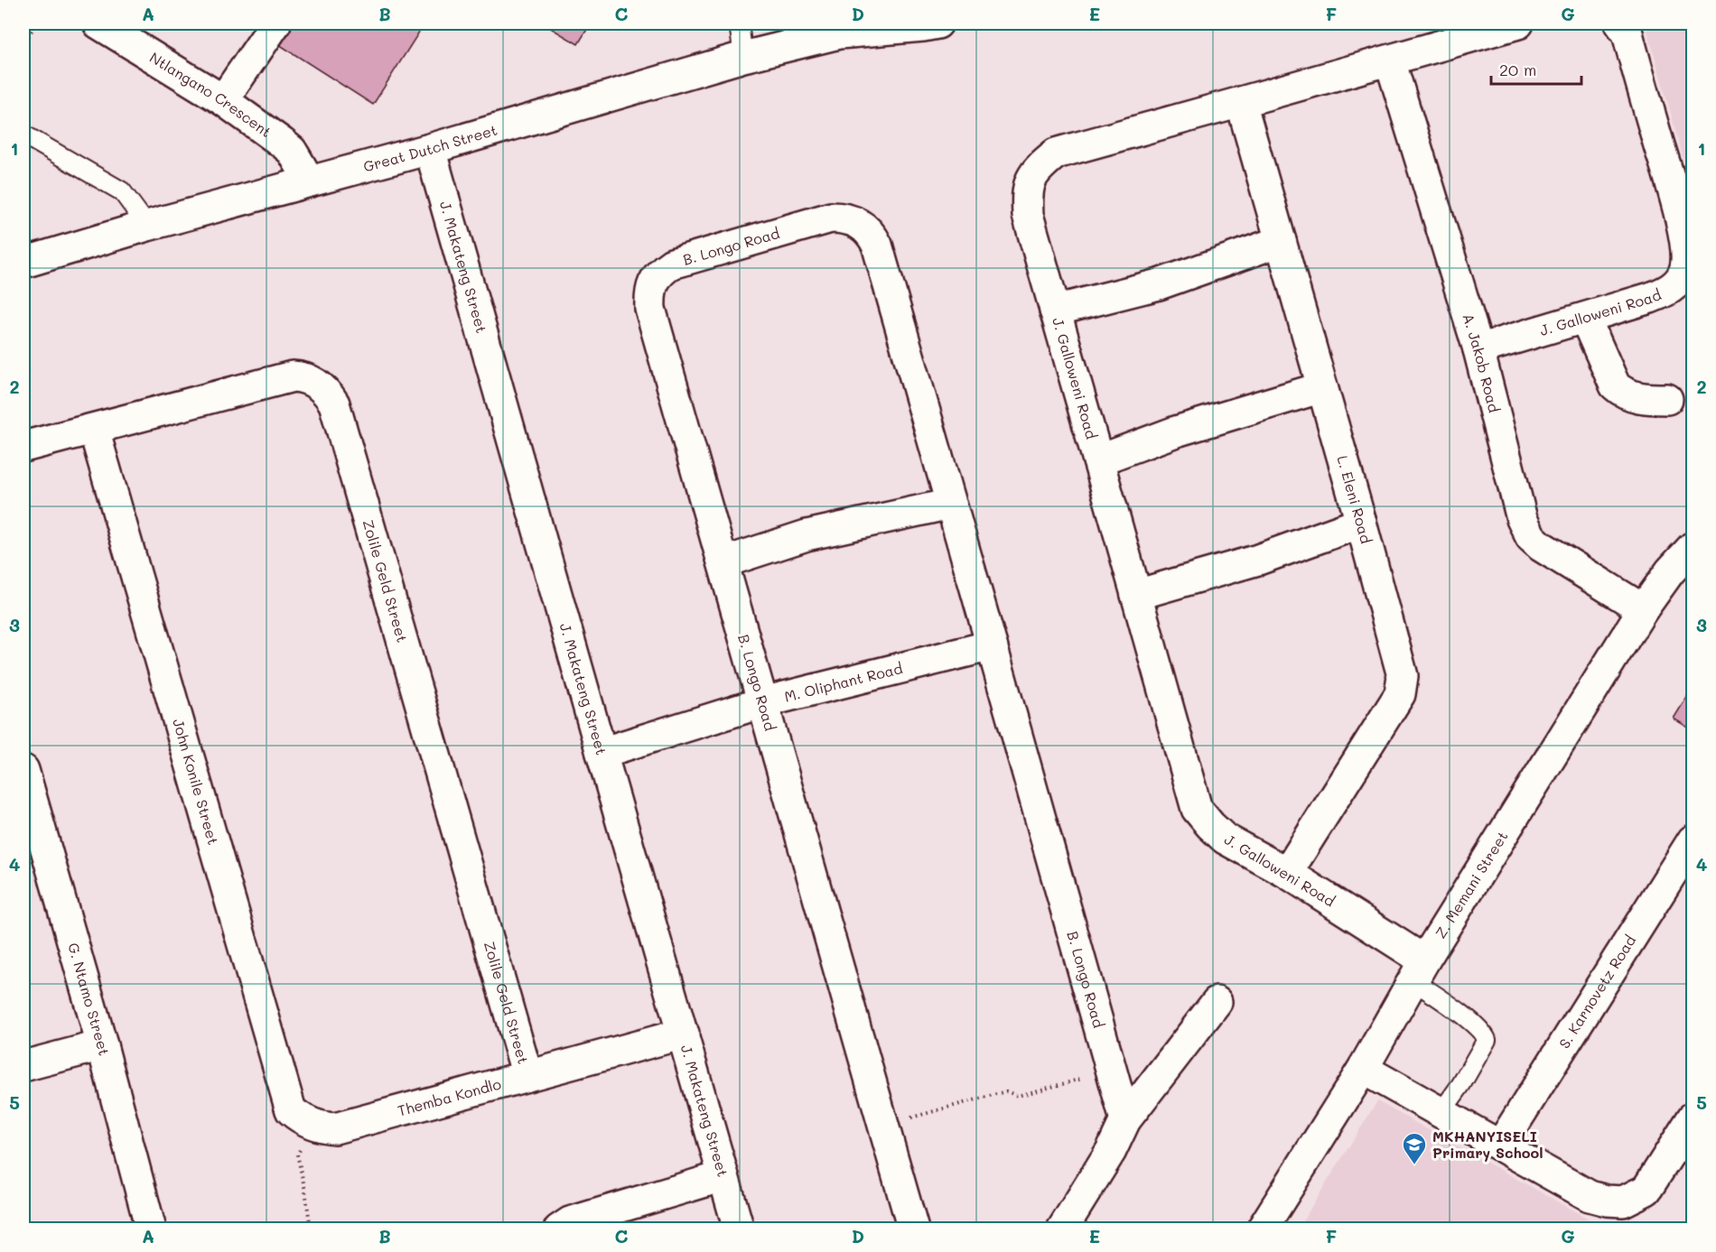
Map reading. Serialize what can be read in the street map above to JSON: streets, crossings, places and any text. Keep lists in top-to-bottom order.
{
  "streets": {
    "street": [
      "Ntlangano Crescent",
      "Great Dutch Street",
      "B. Longo Road",
      "J. Makateng Street",
      "J. Galloweni Road",
      "A. Jakob Road",
      "L. Eleni Road",
      "Zolile Geld Street",
      "M. Oliphant Road",
      "John Konile Street",
      "Z. Memani Street",
      "S. Karnovetz Road",
      "G. Ntamo Street",
      "Themba Kondlo"
    ]
  },
  "crossings": [
    ["Ntlangano Crescent", "Great Dutch Street"],
    ["Great Dutch Street", "J. Makateng Street"],
    ["B. Longo Road", "M. Oliphant Road"],
    ["J. Makateng Street", "M. Oliphant Road"],
    ["J. Makateng Street", "Themba Kondlo"],
    ["J. Galloweni Road", "A. Jakob Road"],
    ["J. Galloweni Road", "L. Eleni Road"],
    ["J. Galloweni Road", "Z. Memani Street"],
    ["A. Jakob Road", "Z. Memani Street"],
    ["Zolile Geld Street", "John Konile Street"],
    ["Zolile Geld Street", "Themba Kondlo"],
    ["John Konile Street", "Themba Kondlo"]
  ],
  "places": {
    "school or university": ["MKHANYISELI Primary School"]
  },
  "scale_bar": "20 m",
  "grid": {
    "columns": [
      "A",
      "B",
      "C",
      "D",
      "E",
      "F",
      "G"
    ],
    "rows": [
      "1",
      "2",
      "3",
      "4",
      "5"
    ]
  }
}
